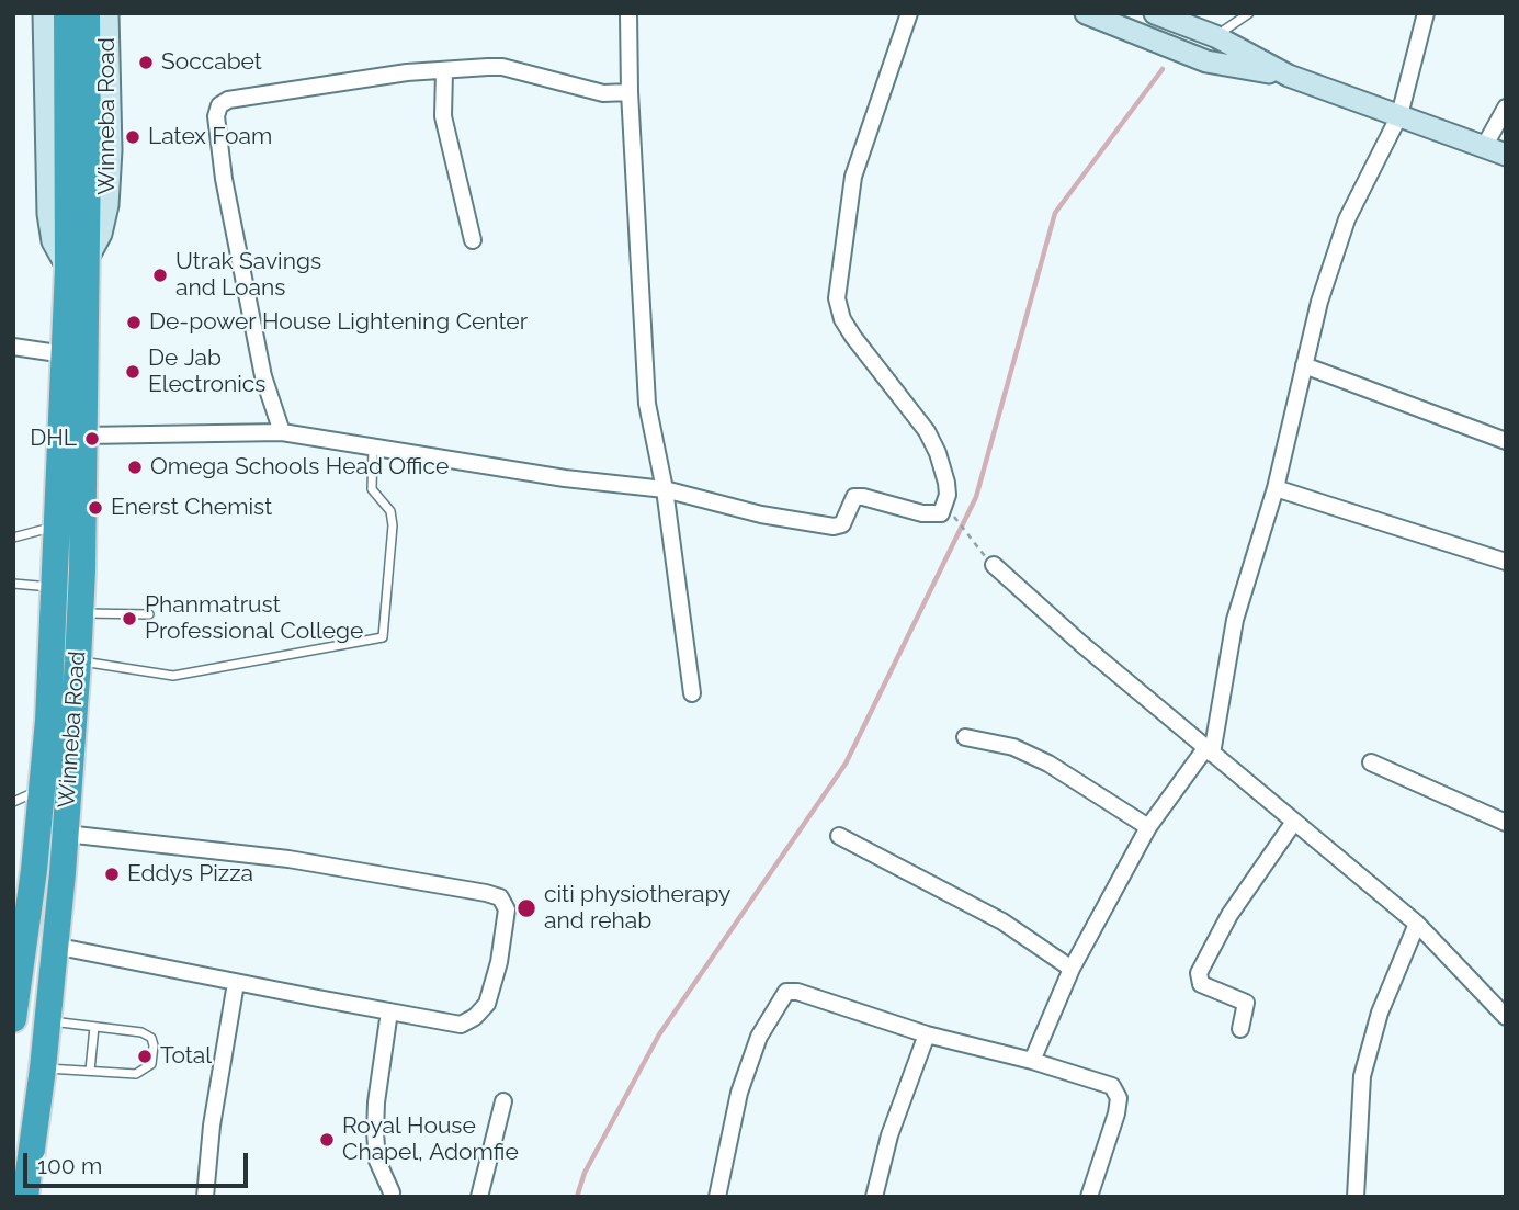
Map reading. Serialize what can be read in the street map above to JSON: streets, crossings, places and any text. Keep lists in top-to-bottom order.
{
  "streets": {
    "highway": ["Winneba Road"]
  },
  "places": [
    "Soccabet",
    "Latex Foam",
    "Utrak Savings and Loans",
    "De-power House Lightening Center",
    "De Jab Electronics",
    "DHL",
    "Omega Schools Head Office",
    "Enerst Chemist",
    "Phanmatrust Professional College",
    "Eddys Pizza",
    "citi physiotherapy and rehab",
    "Total",
    "Royal House Chapel, Adomfie"
  ],
  "scale_bar": "100 m"
}
